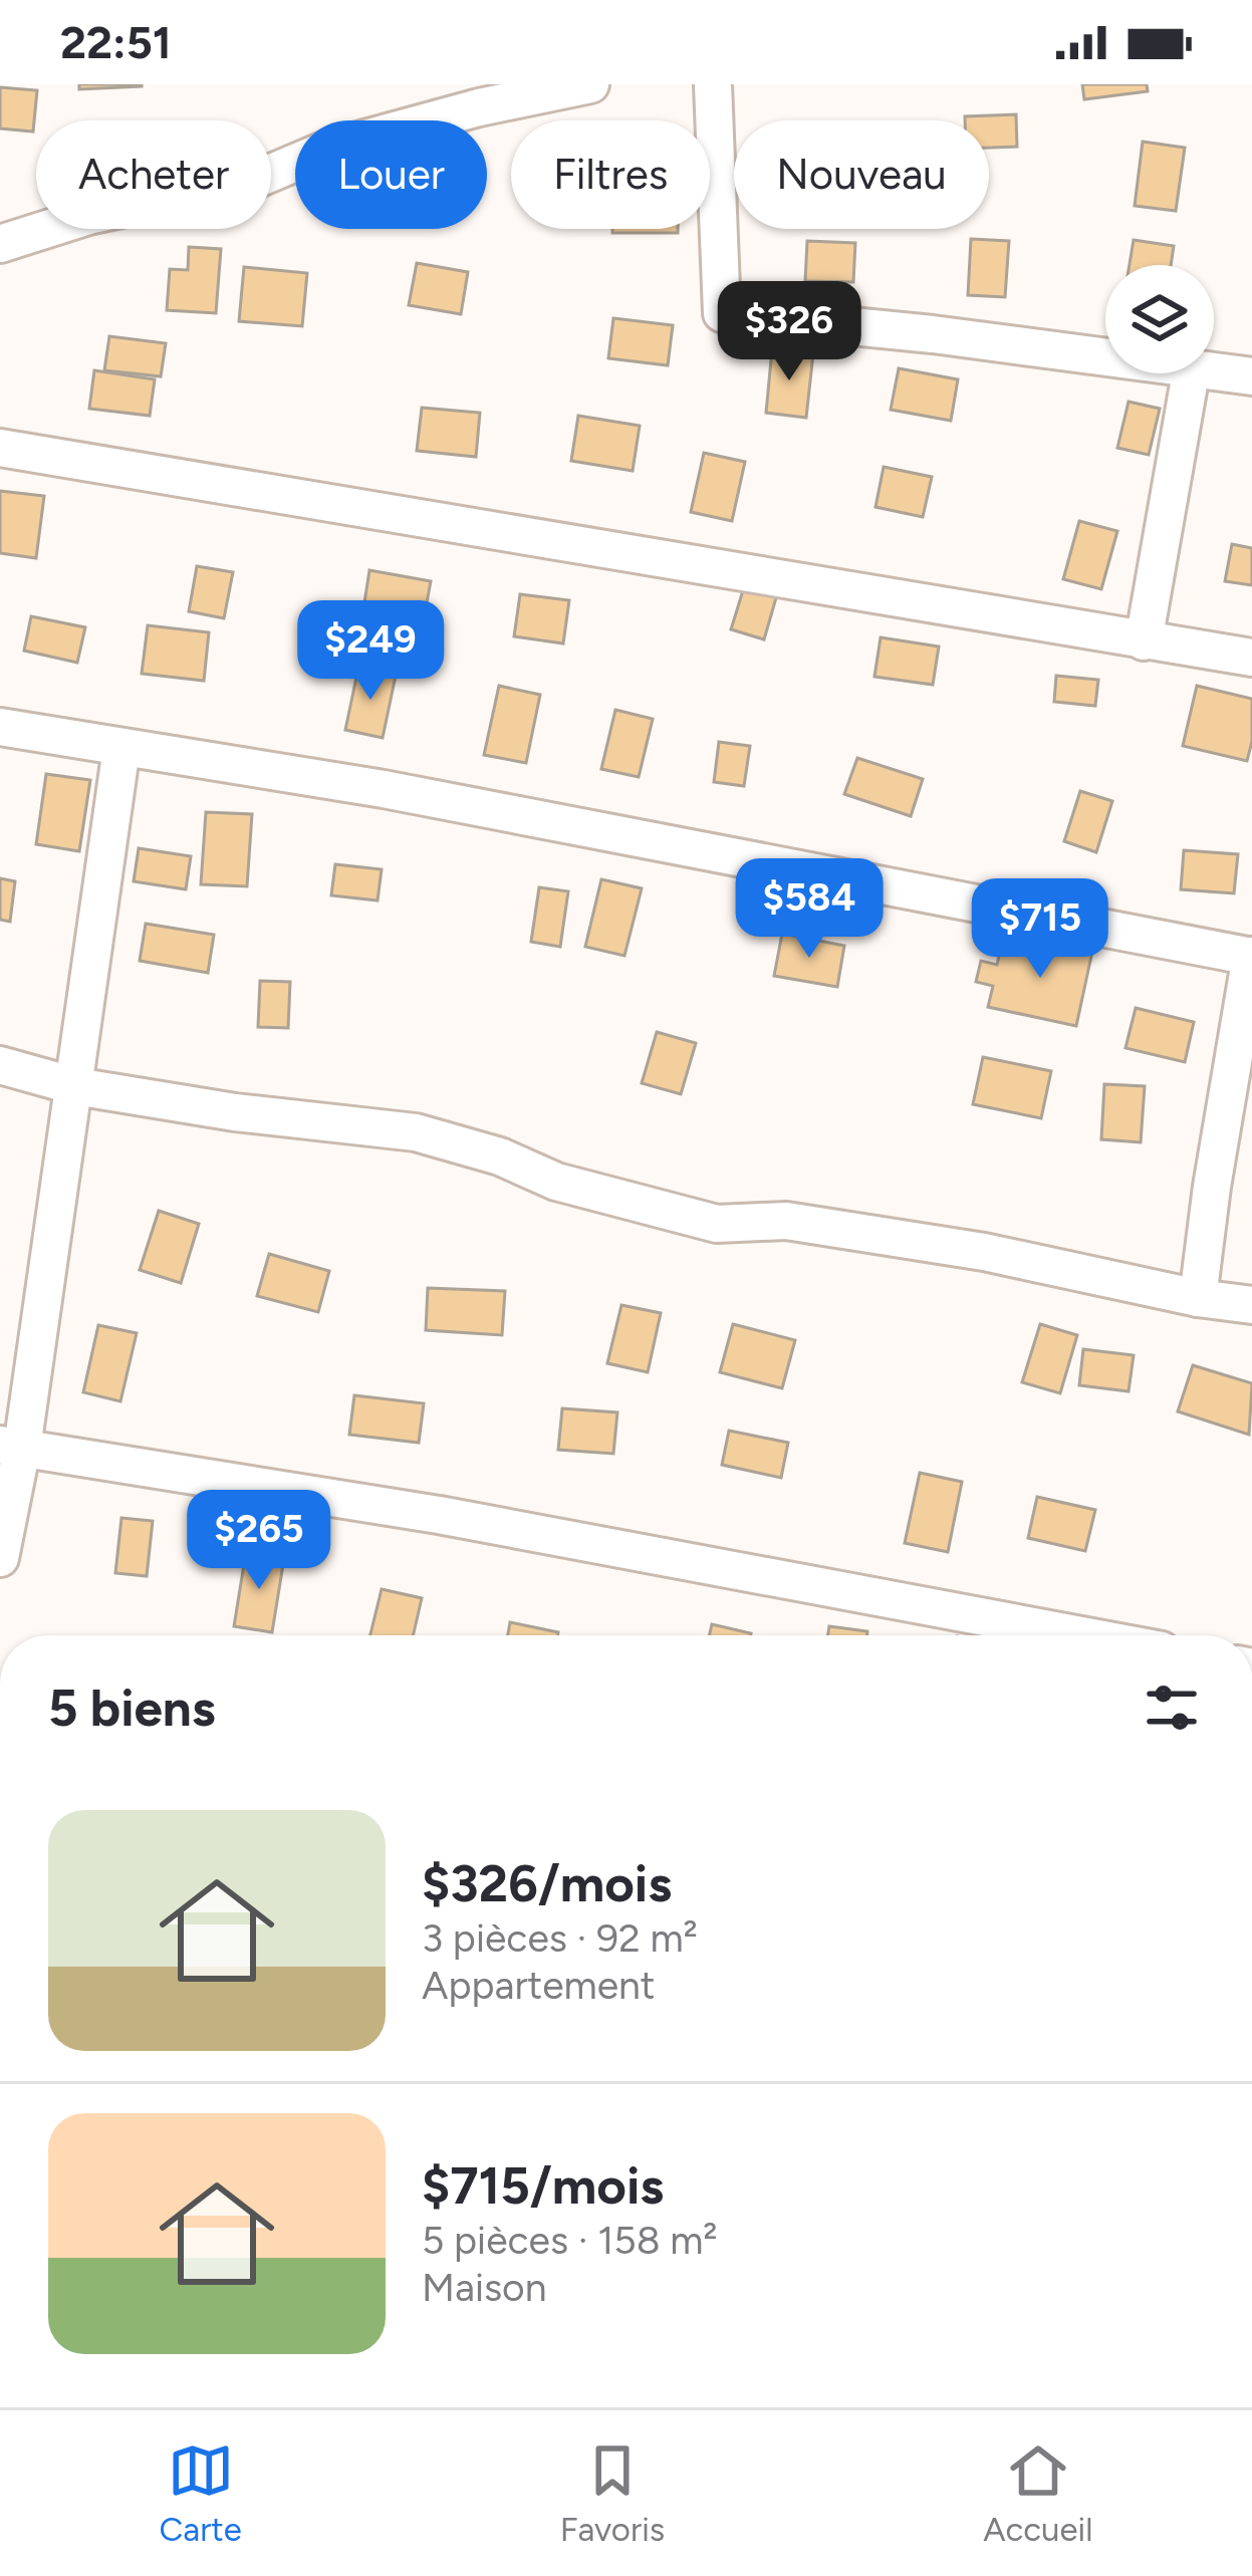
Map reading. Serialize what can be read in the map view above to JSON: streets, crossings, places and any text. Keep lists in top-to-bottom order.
{
  "page": {
    "status": "22:51",
    "chip": [
      "Acheter",
      "Louer",
      "Filtres",
      "Nouveau"
    ],
    "price": [
      "$326",
      "$249",
      "$584",
      "$715",
      "$265"
    ],
    "heading": "5 biens",
    "list": [
      {
        "name": "$326/mois",
        "note": "3 pièces · 92 m² · Appartement"
      },
      {
        "name": "$715/mois",
        "note": "5 pièces · 158 m² · Maison"
      }
    ],
    "tabs": ["Carte", "Favoris", "Accueil"]
  }
}
